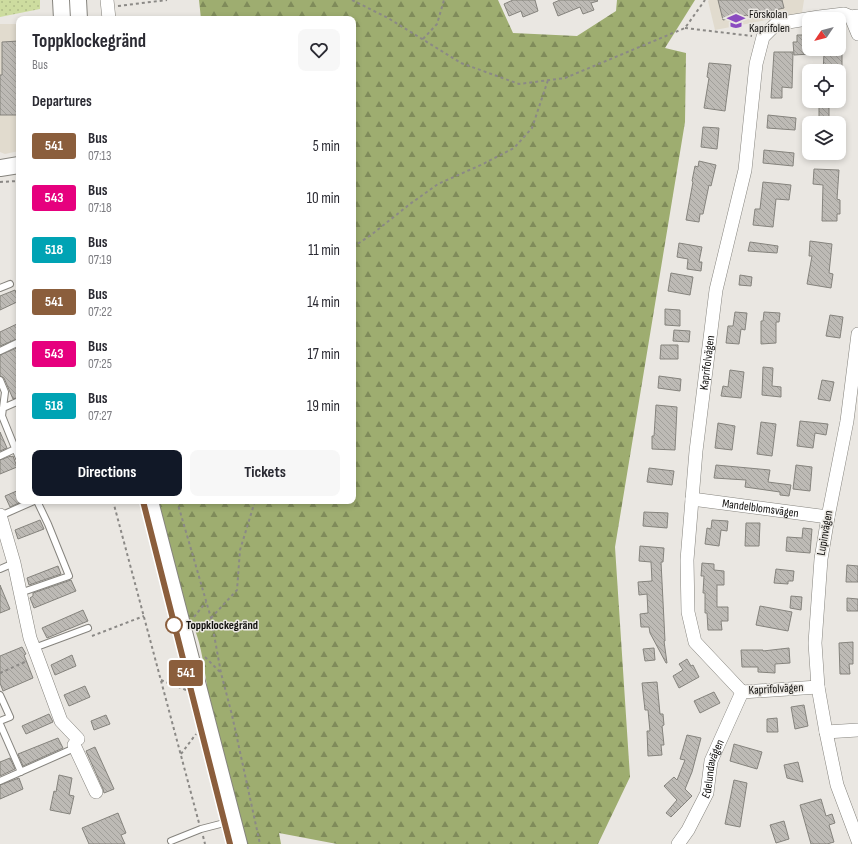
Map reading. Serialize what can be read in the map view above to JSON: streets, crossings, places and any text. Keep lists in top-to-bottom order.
{
  "streets": {
    "street": [
      "Kaprifolvägen",
      "Mandelblomsvägen",
      "Lupinvägen",
      "Edelundavägen"
    ]
  },
  "crossings": [
    ["Kaprifolvägen", "Mandelblomsvägen"],
    ["Kaprifolvägen", "Lupinvägen"],
    ["Kaprifolvägen", "Edelundavägen"],
    ["Mandelblomsvägen", "Lupinvägen"]
  ],
  "places": {
    "school or university": ["Förskolan Kaprifolen"],
    "other": ["Toppklockegränd"]
  },
  "lines": ["bus line 541"],
  "north": "bottom left",
  "page": {
    "on_map": "541",
    "heading": [
      ["Toppklockegränd", "Bus"],
      "Departures"
    ],
    "list": [
      {
        "mark": "541",
        "name": "Bus",
        "note": "07:13",
        "value": "5 min"
      },
      {
        "mark": "543",
        "name": "Bus",
        "note": "07:18",
        "value": "10 min"
      },
      {
        "mark": "518",
        "name": "Bus",
        "note": "07:19",
        "value": "11 min"
      },
      {
        "mark": "541",
        "name": "Bus",
        "note": "07:22",
        "value": "14 min"
      },
      {
        "mark": "543",
        "name": "Bus",
        "note": "07:25",
        "value": "17 min"
      },
      {
        "mark": "518",
        "name": "Bus",
        "note": "07:27",
        "value": "19 min"
      }
    ],
    "buttons": ["Directions", "Tickets"]
  }
}
